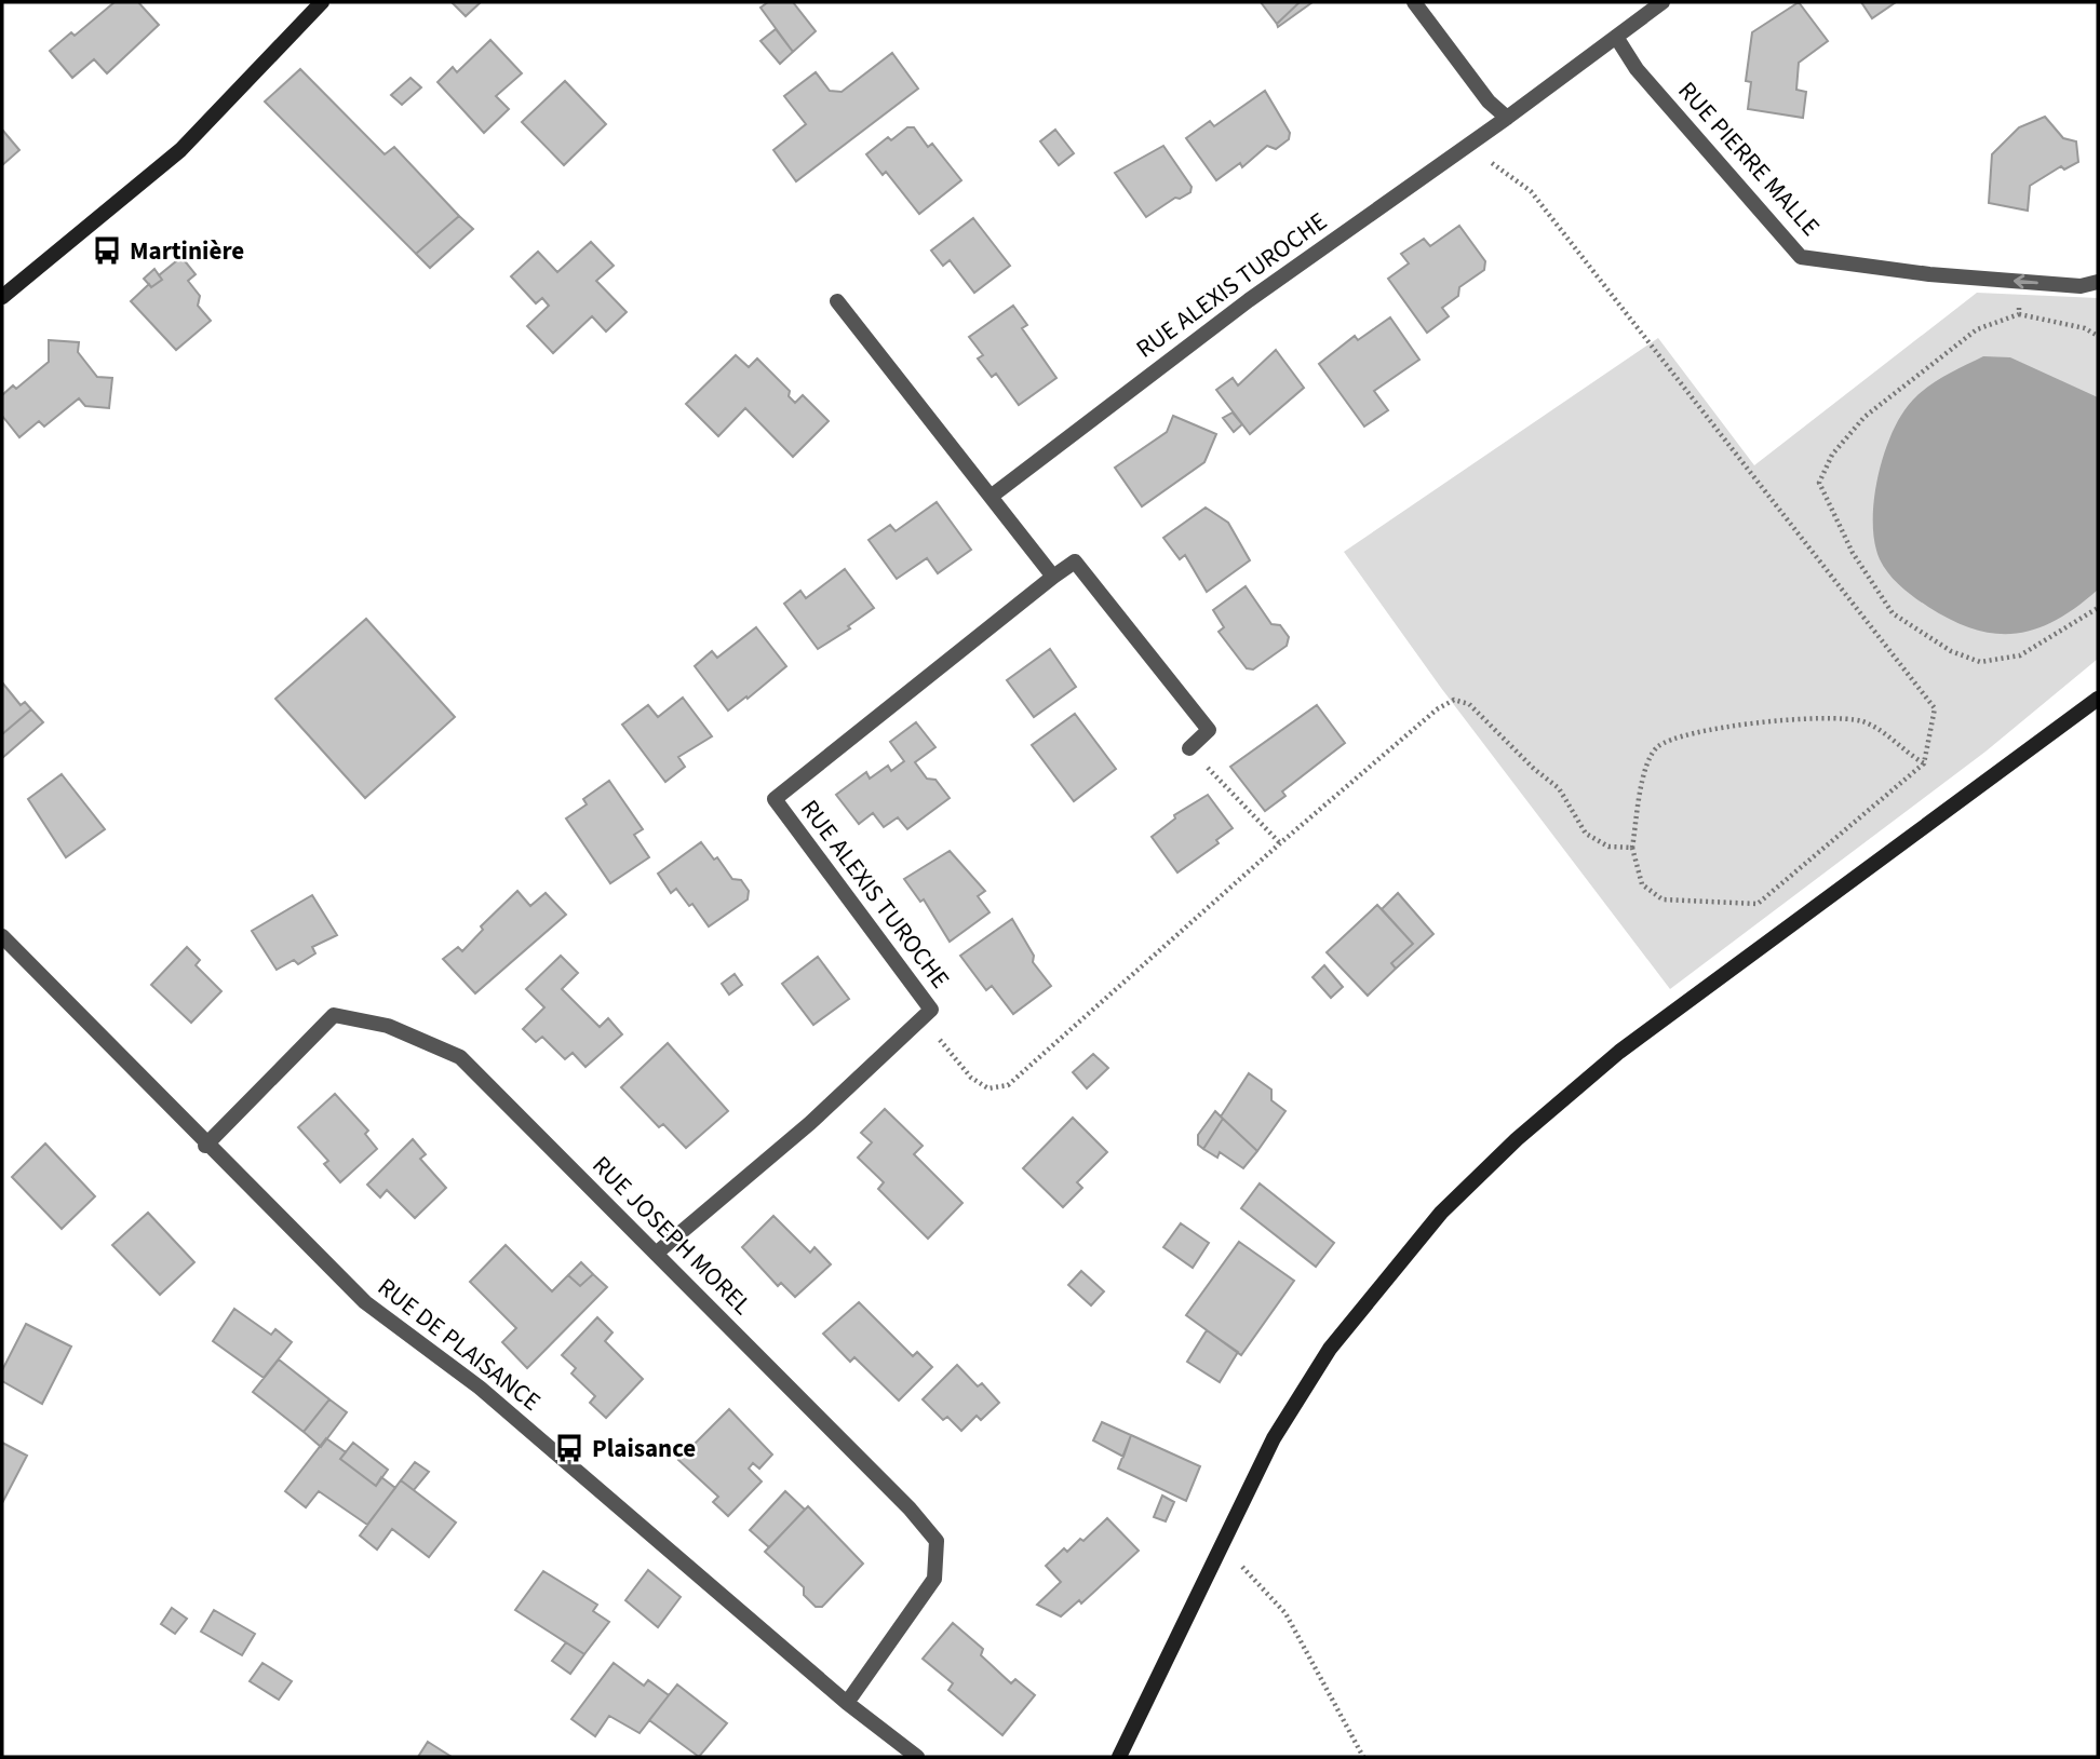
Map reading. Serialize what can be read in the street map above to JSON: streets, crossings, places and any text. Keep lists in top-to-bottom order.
{
  "streets": {
    "street": [
      "RUE PIERRE MALLE",
      "RUE ALEXIS TUROCHE",
      "RUE JOSEPH MOREL",
      "RUE DE PLAISANCE"
    ]
  },
  "crossings": [
    ["RUE PIERRE MALLE", "RUE ALEXIS TUROCHE"],
    ["RUE ALEXIS TUROCHE", "RUE JOSEPH MOREL"],
    ["RUE JOSEPH MOREL", "RUE DE PLAISANCE"]
  ],
  "places": {
    "bus stop": ["Martinière", "Plaisance"]
  }
}
